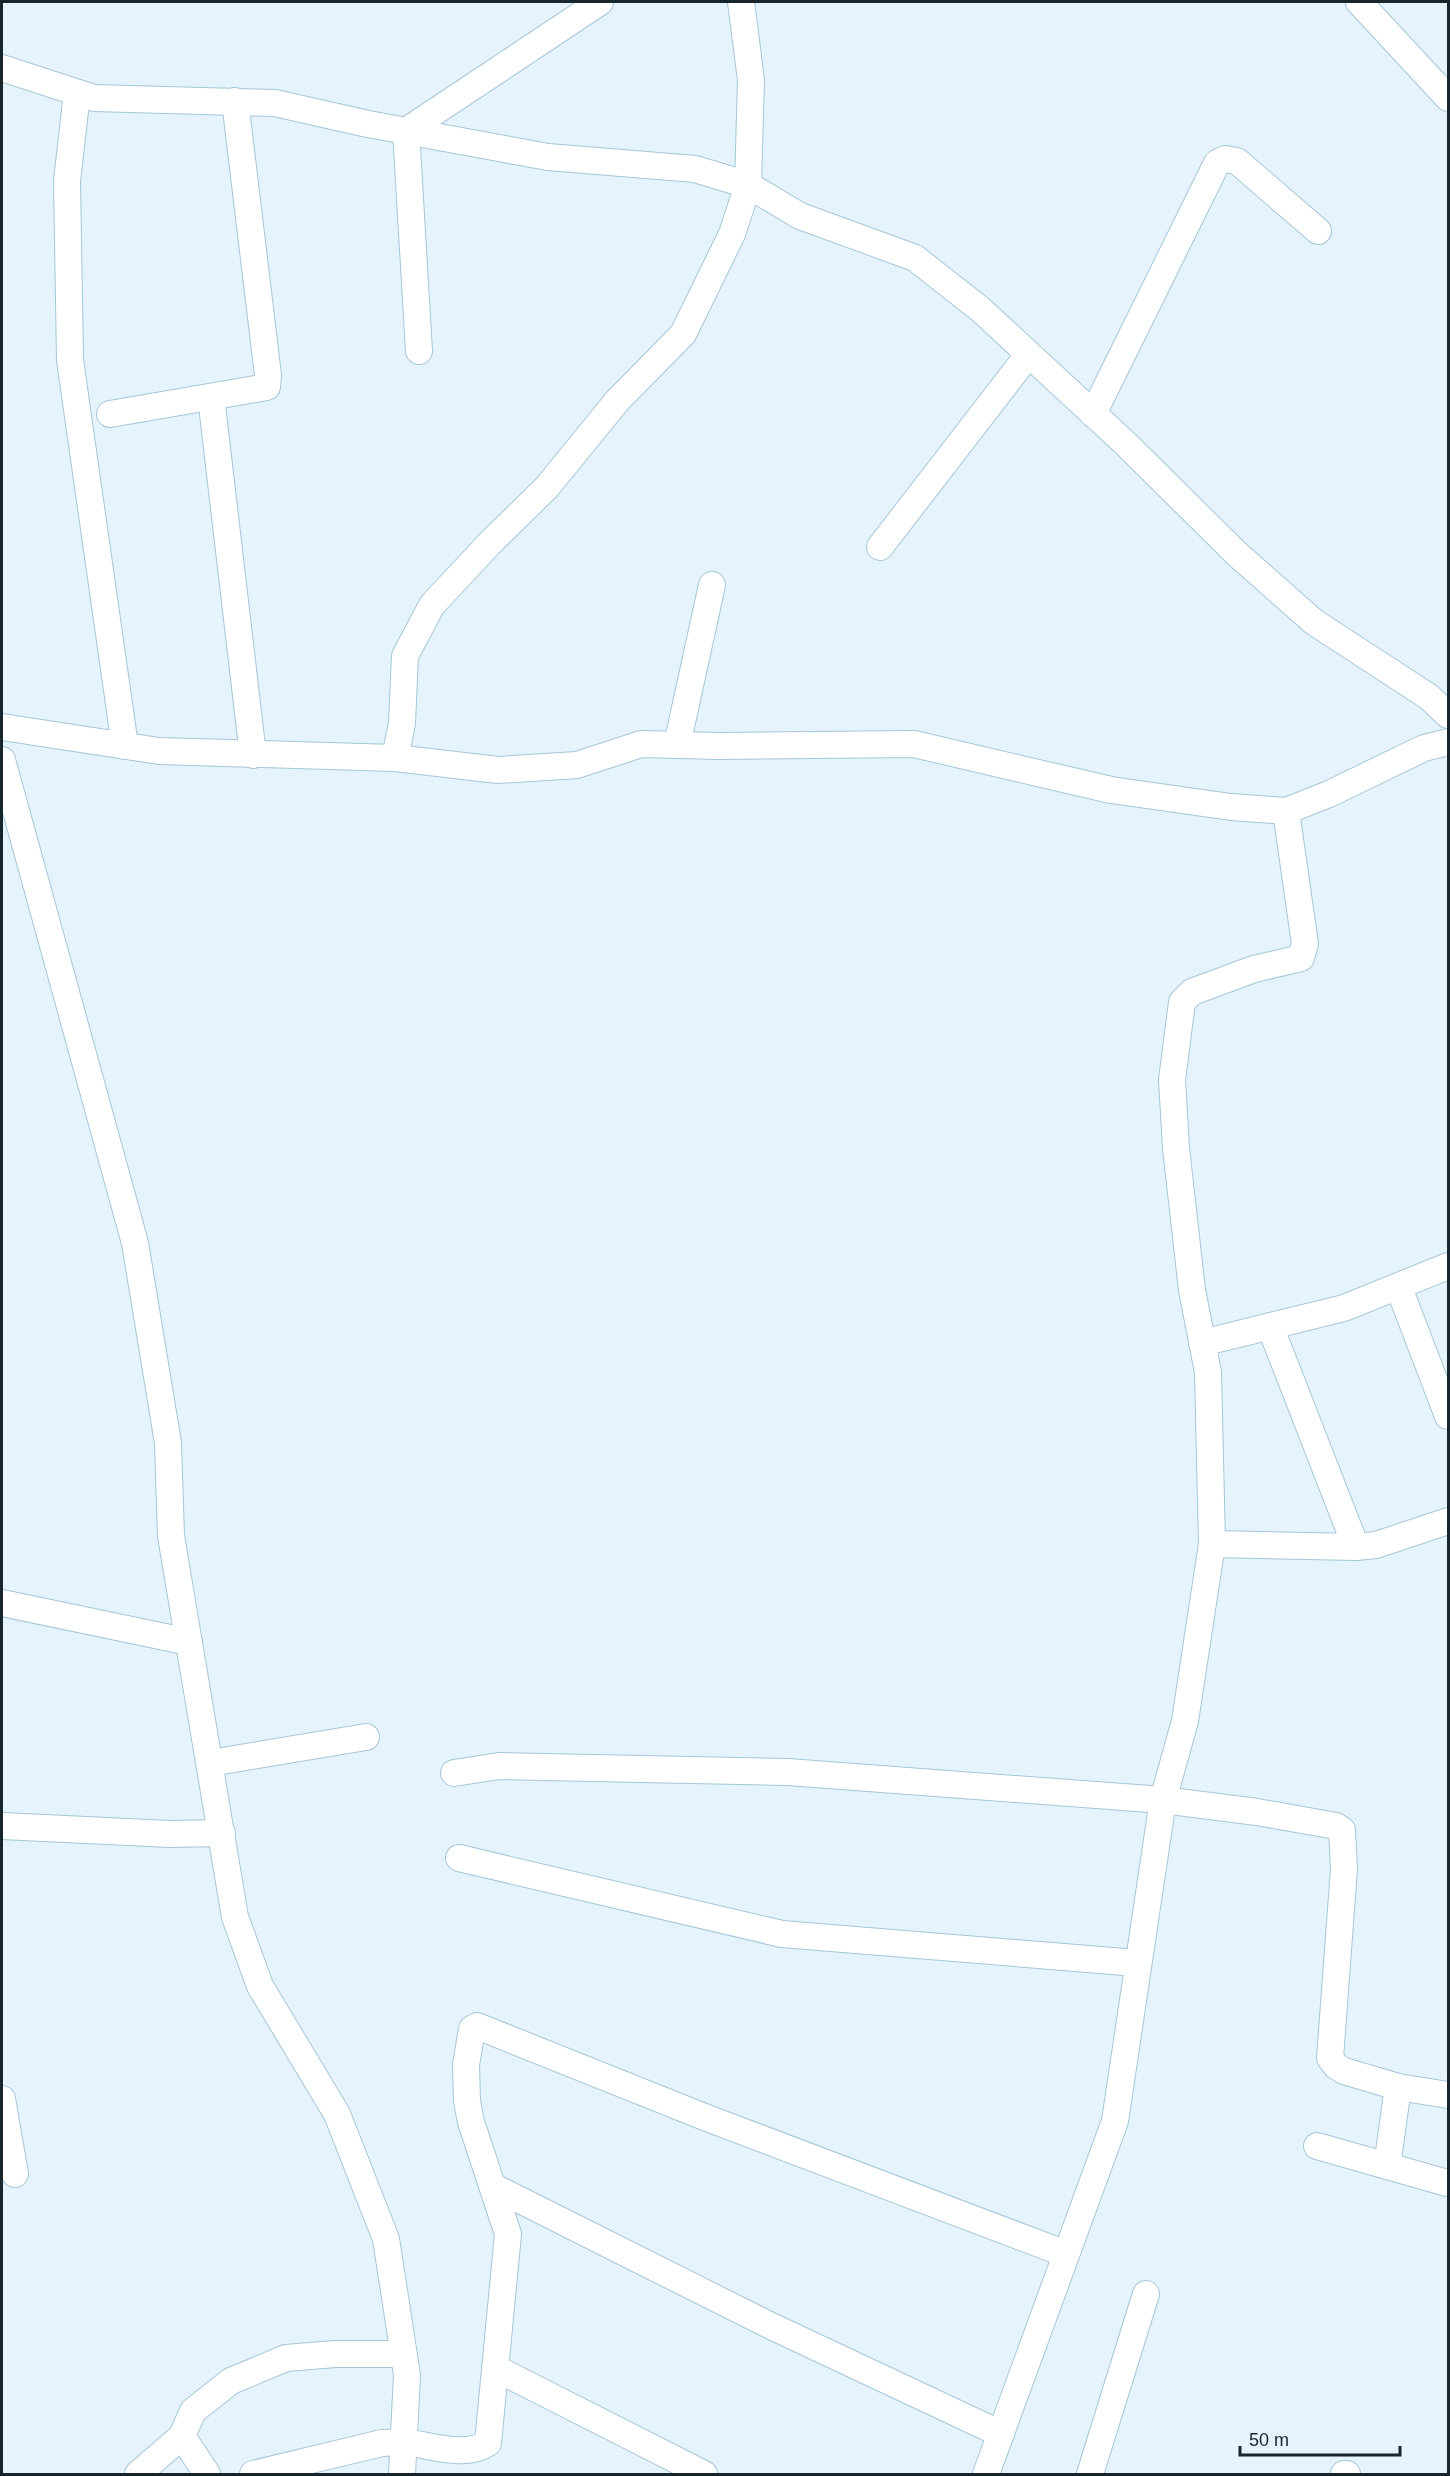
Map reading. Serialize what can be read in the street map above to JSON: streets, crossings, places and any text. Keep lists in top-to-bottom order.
{
  "scale_bar": "50 m"
}
